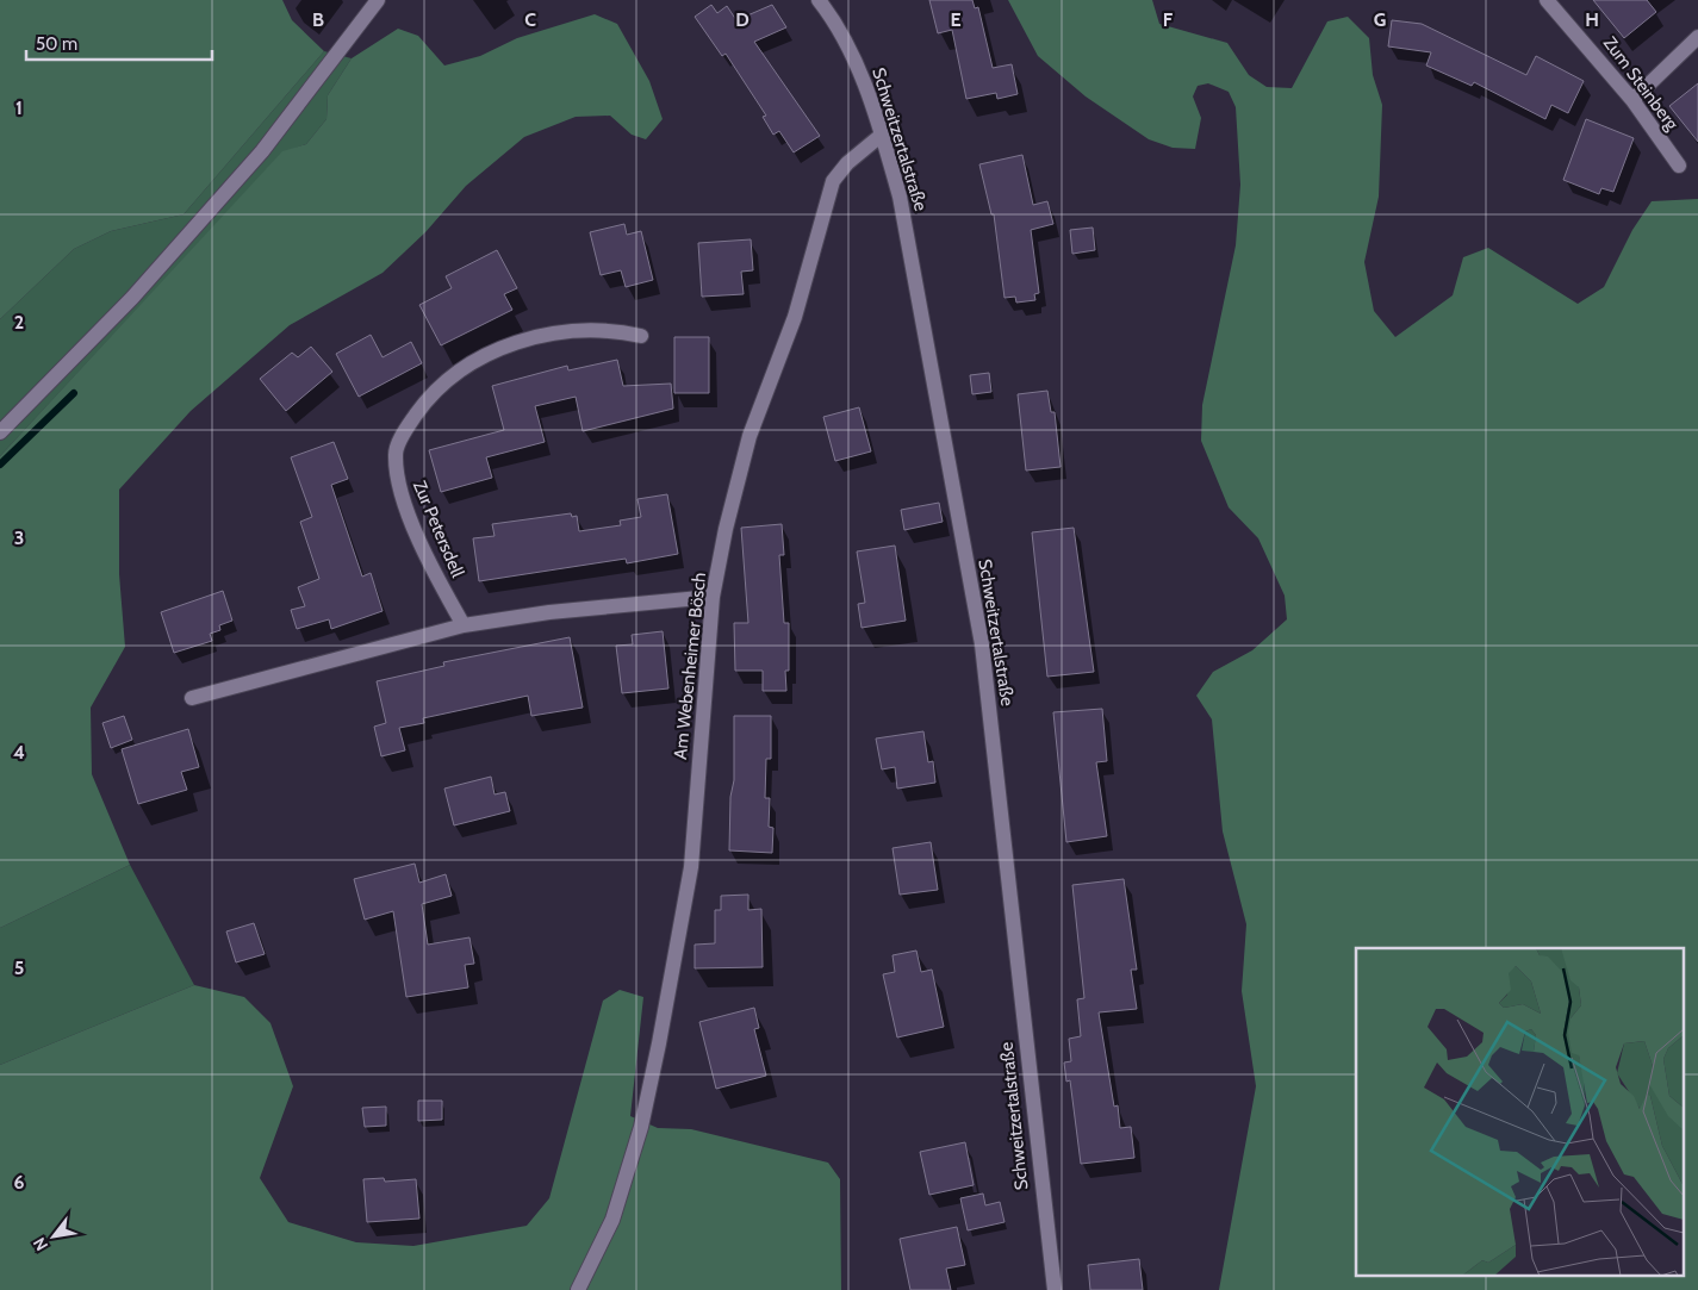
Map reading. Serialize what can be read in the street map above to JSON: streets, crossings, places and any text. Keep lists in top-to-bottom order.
{
  "streets": {
    "street": [
      "Zum Steinberg",
      "Schweitzertalstraße",
      "Zur Petersdell",
      "Am Webenheimer Bösch"
    ]
  },
  "crossings": [
    ["Schweitzertalstraße", "Am Webenheimer Bösch"]
  ],
  "scale_bar": "50 m",
  "north": "bottom left",
  "grid": {
    "columns": [
      "B",
      "C",
      "D",
      "E",
      "F",
      "G",
      "H"
    ],
    "rows": [
      "1",
      "2",
      "3",
      "4",
      "5",
      "6"
    ]
  }
}
